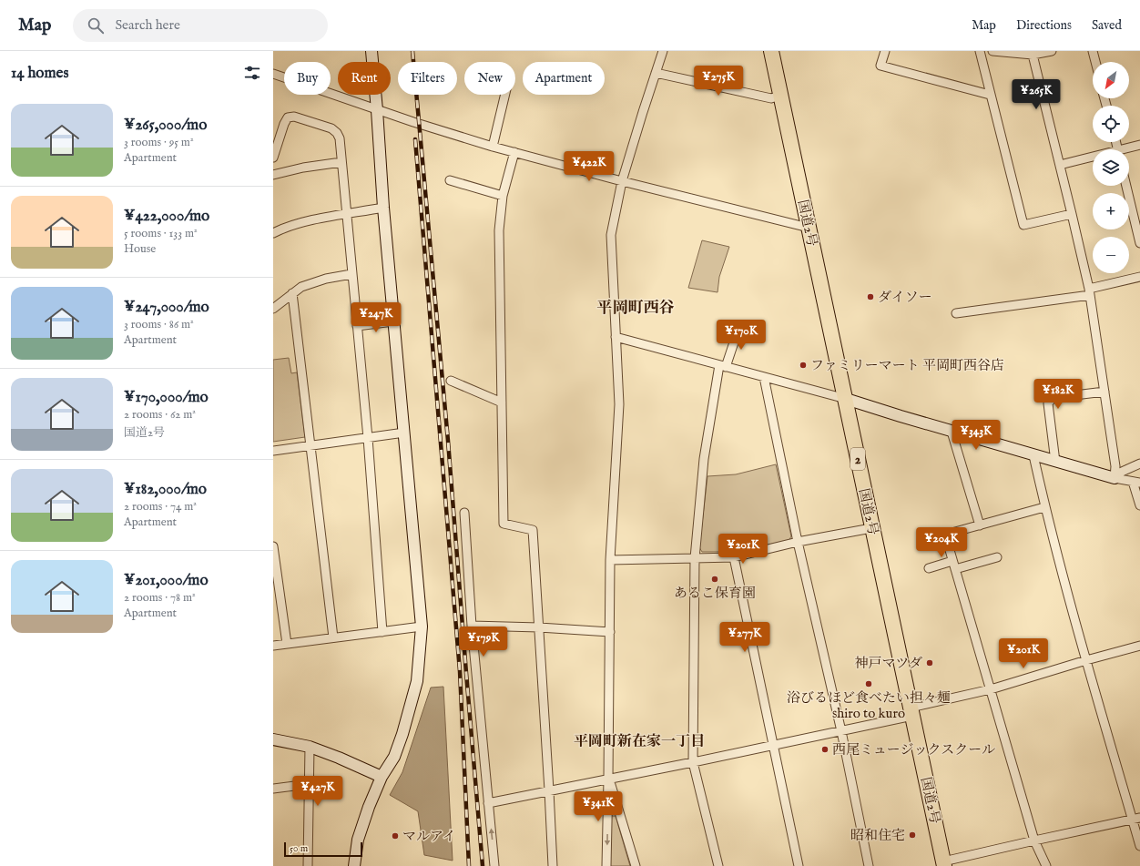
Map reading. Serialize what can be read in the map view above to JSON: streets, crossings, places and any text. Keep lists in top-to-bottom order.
{
  "streets": {
    "highway": ["国道2号", "2"]
  },
  "districts": ["平岡町西谷", "平岡町新在家一丁目"],
  "places": [
    "ダイソー",
    "ファミリーマート 平岡町西谷店",
    "あるこ保育園",
    "神戸マツダ",
    "浴びるほど食べたい担々麺 shiro to kuro",
    "西尾ミュージックスクール",
    "昭和住宅",
    "マルアイ"
  ],
  "scale_bar": "50 m",
  "north": "bottom left",
  "page": {
    "header": "Map",
    "search": "Search here",
    "nav": ["Map", "Directions", "Saved"],
    "heading": "14 homes",
    "map_buttons": ["+", "−"],
    "chip": [
      "Buy",
      "Rent",
      "Filters",
      "New",
      "Apartment"
    ],
    "price": [
      "¥275K",
      "¥265K",
      "¥422K",
      "¥247K",
      "¥170K",
      "¥182K",
      "¥343K",
      "¥204K",
      "¥201K",
      "¥277K",
      "¥179K",
      "¥201K",
      "¥427K",
      "¥341K"
    ],
    "list": [
      {
        "name": "¥265,000/mo",
        "note": "3 rooms · 95 m² · Apartment"
      },
      {
        "name": "¥422,000/mo",
        "note": "5 rooms · 133 m² · House"
      },
      {
        "name": "¥247,000/mo",
        "note": "3 rooms · 86 m² · Apartment"
      },
      {
        "name": "¥170,000/mo",
        "note": "2 rooms · 62 m² · 国道2号"
      },
      {
        "name": "¥182,000/mo",
        "note": "2 rooms · 74 m² · Apartment"
      },
      {
        "name": "¥201,000/mo",
        "note": "2 rooms · 78 m² · Apartment"
      }
    ],
    "scale": "50 m"
  }
}
